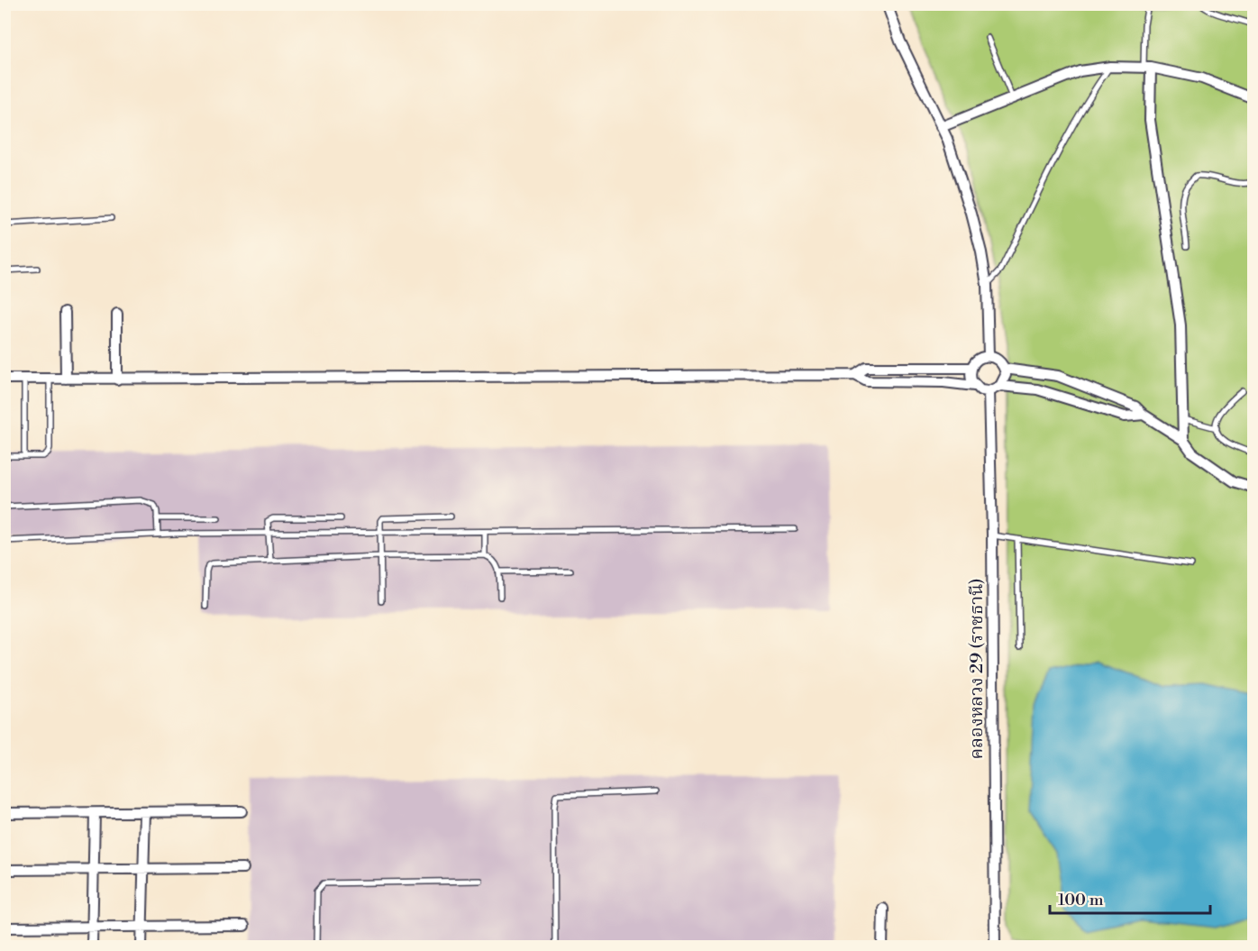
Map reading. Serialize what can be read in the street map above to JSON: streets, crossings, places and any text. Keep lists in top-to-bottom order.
{
  "streets": {
    "street": ["คลองหลวง 29 (ราชธานี)"]
  },
  "scale_bar": "100 m"
}
